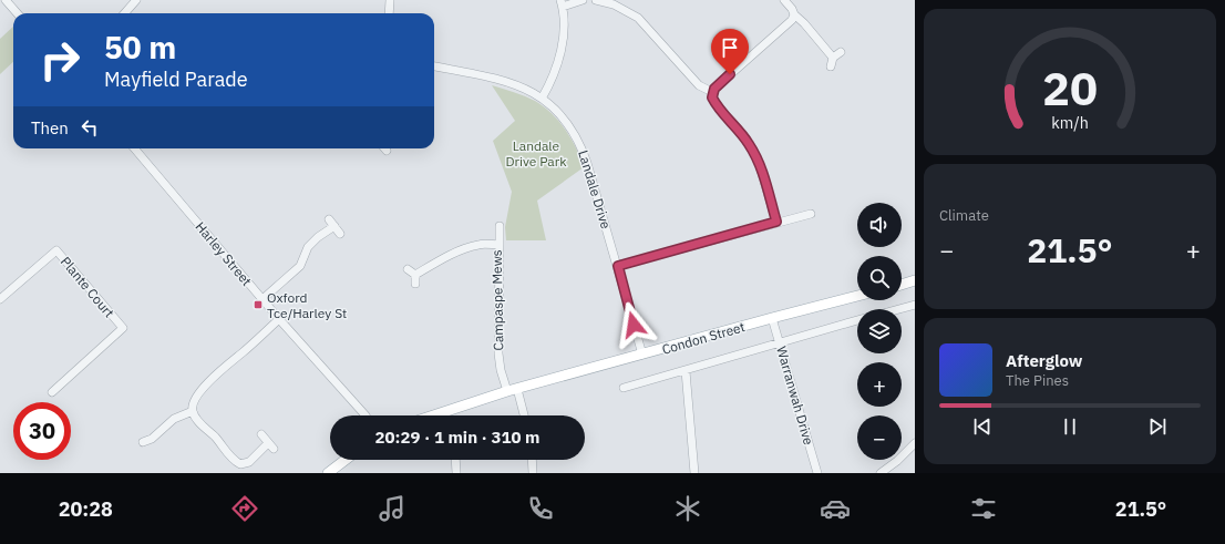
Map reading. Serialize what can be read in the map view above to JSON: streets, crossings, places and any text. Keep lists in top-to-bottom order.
{
  "streets": {
    "main road": ["Condon Street"],
    "street": [
      "Landale Drive",
      "Harley Street",
      "Plante Court",
      "Campaspe Mews",
      "Warranwah Drive"
    ]
  },
  "crossings": [
    ["Landale Drive", "Condon Street"],
    ["Campaspe Mews", "Condon Street"],
    ["Condon Street", "Warranwah Drive"]
  ],
  "parks": ["Landale Drive Park"],
  "places": {
    "transit": ["Oxford Tce/Harley St"]
  },
  "page": {
    "turn": ["50 m", "Mayfield Parade"],
    "then": "Then",
    "tile": "Climate",
    "map_buttons": ["+", "−"],
    "heat": ["−", "21.5°", "+"],
    "song": ["Afterglow", "The Pines"],
    "limit": "30",
    "trip": "20:29 · 1 min · 310 m",
    "tabs": ["20:28", "21.5°"],
    "gauge": ["20", "km/h"]
  }
}
